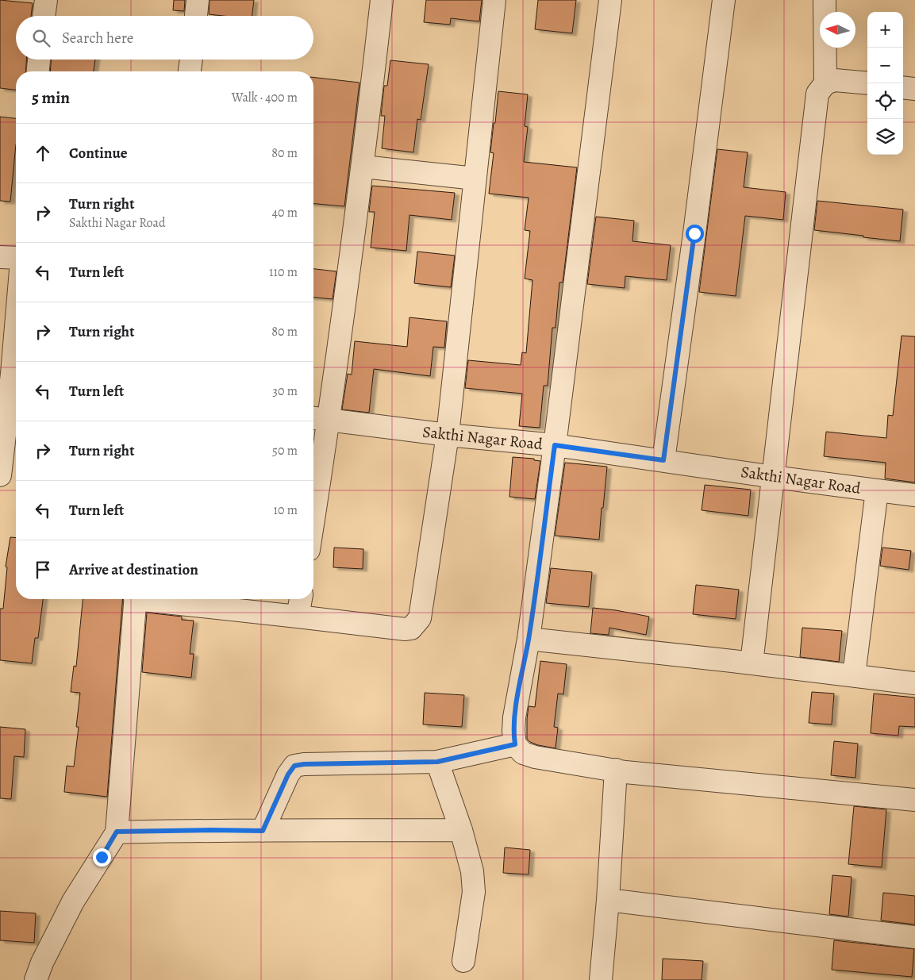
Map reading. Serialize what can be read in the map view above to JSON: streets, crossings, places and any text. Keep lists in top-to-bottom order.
{
  "streets": {
    "street": ["Sakthi Nagar Road"]
  },
  "north": "left",
  "page": {
    "map_buttons": ["+", "−"],
    "search": "Search here",
    "heading": ["5 min", "Walk · 400 m"],
    "list": [
      ["Continue", "80 m"],
      ["Turn right", "Sakthi Nagar Road", "40 m"],
      ["Turn left", "110 m"],
      ["Turn right", "80 m"],
      ["Turn left", "30 m"],
      ["Turn right", "50 m"],
      ["Turn left", "10 m"],
      "Arrive at destination"
    ]
  }
}
